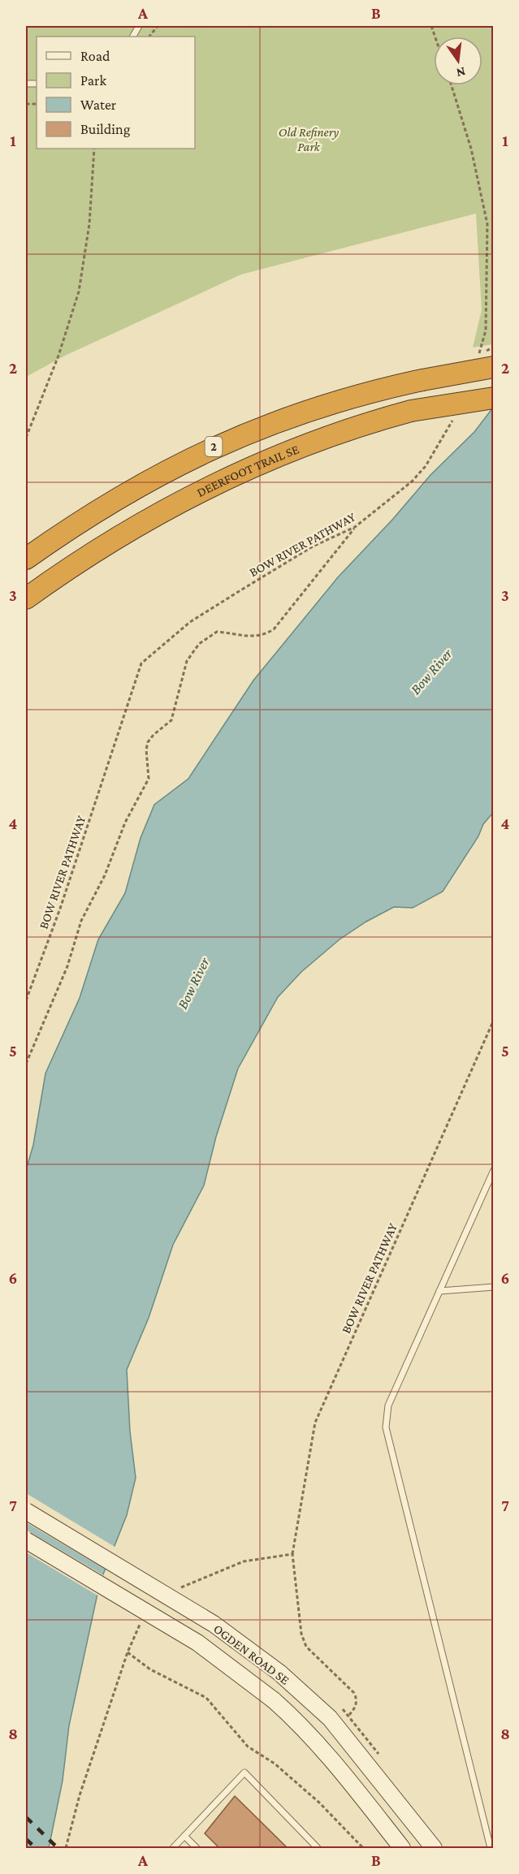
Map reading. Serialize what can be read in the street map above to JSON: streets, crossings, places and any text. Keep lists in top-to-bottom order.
{
  "streets": {
    "highway": ["2", "DEERFOOT TRAIL SE"],
    "street": ["OGDEN ROAD SE"],
    "path": ["BOW RIVER PATHWAY"]
  },
  "water": ["Bow River"],
  "parks": ["Old Refinery Park"],
  "legend": [
    "Road",
    "Park",
    "Water",
    "Building"
  ],
  "north": "bottom",
  "grid": {
    "columns": ["A", "B"],
    "rows": [
      "1",
      "2",
      "3",
      "4",
      "5",
      "6",
      "7",
      "8"
    ]
  }
}
